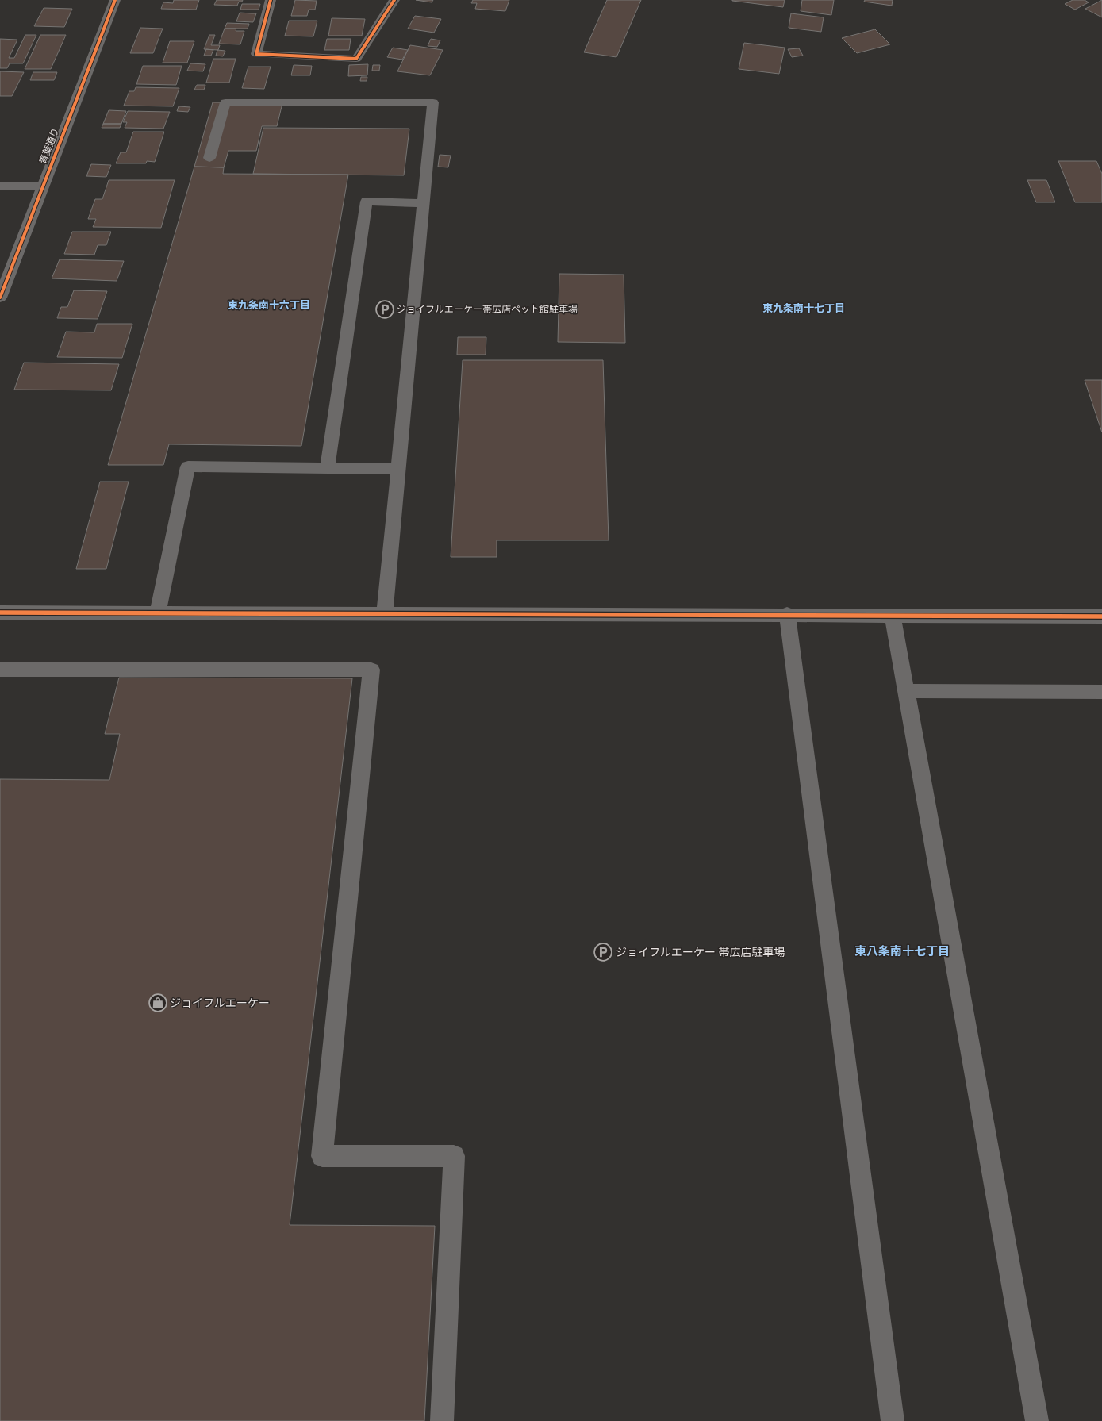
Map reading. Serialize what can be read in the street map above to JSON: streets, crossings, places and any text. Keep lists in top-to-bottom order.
{
  "streets": {
    "street": ["青葉通り"]
  },
  "districts": ["東九条南十六丁目", "東九条南十七丁目", "東八条南十七丁目"],
  "places": {
    "parking": ["ジョイフルエーケー帯広店ペット館駐車場", "ジョイフルエーケー 帯広店駐車場"],
    "shop": ["ジョイフルエーケー"]
  }
}
